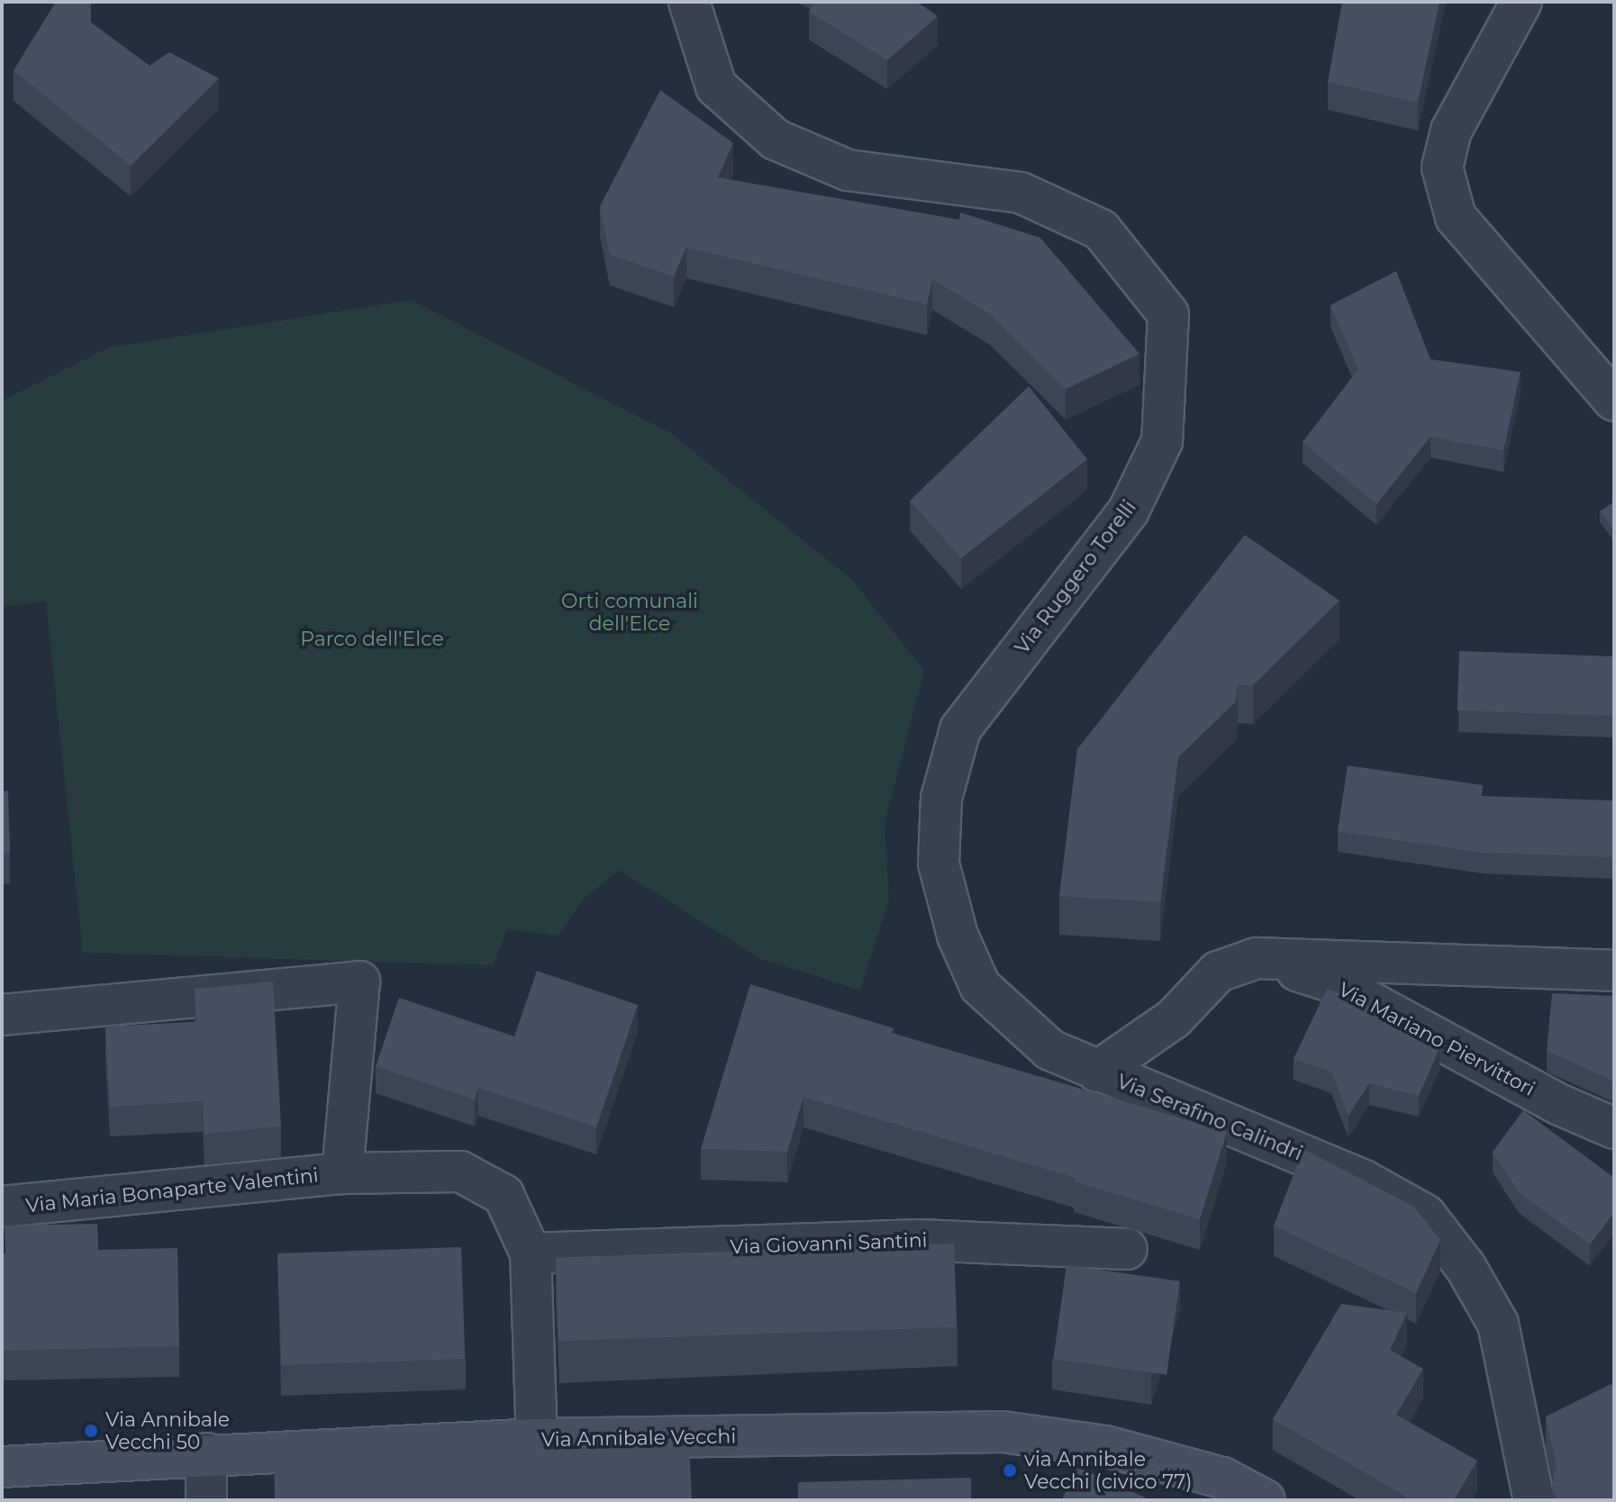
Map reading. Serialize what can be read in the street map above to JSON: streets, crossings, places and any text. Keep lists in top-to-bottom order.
{
  "streets": {
    "street": [
      "Via Ruggero Torelli",
      "Via Mariano Piervittori",
      "Via Serafino Calindri",
      "Via Maria Bonaparte Valentini",
      "Via Giovanni Santini",
      "Via Annibale Vecchi"
    ]
  },
  "crossings": [
    ["Via Ruggero Torelli", "Via Serafino Calindri"],
    ["Via Mariano Piervittori", "Via Serafino Calindri"],
    ["Via Maria Bonaparte Valentini", "Via Giovanni Santini"],
    ["Via Maria Bonaparte Valentini", "Via Annibale Vecchi"]
  ],
  "parks": ["Orti comunali dell'Elce", "Parco dell'Elce"],
  "places": ["Via Annibale Vecchi 50", "via Annibale Vecchi (civico 77)"]
}
